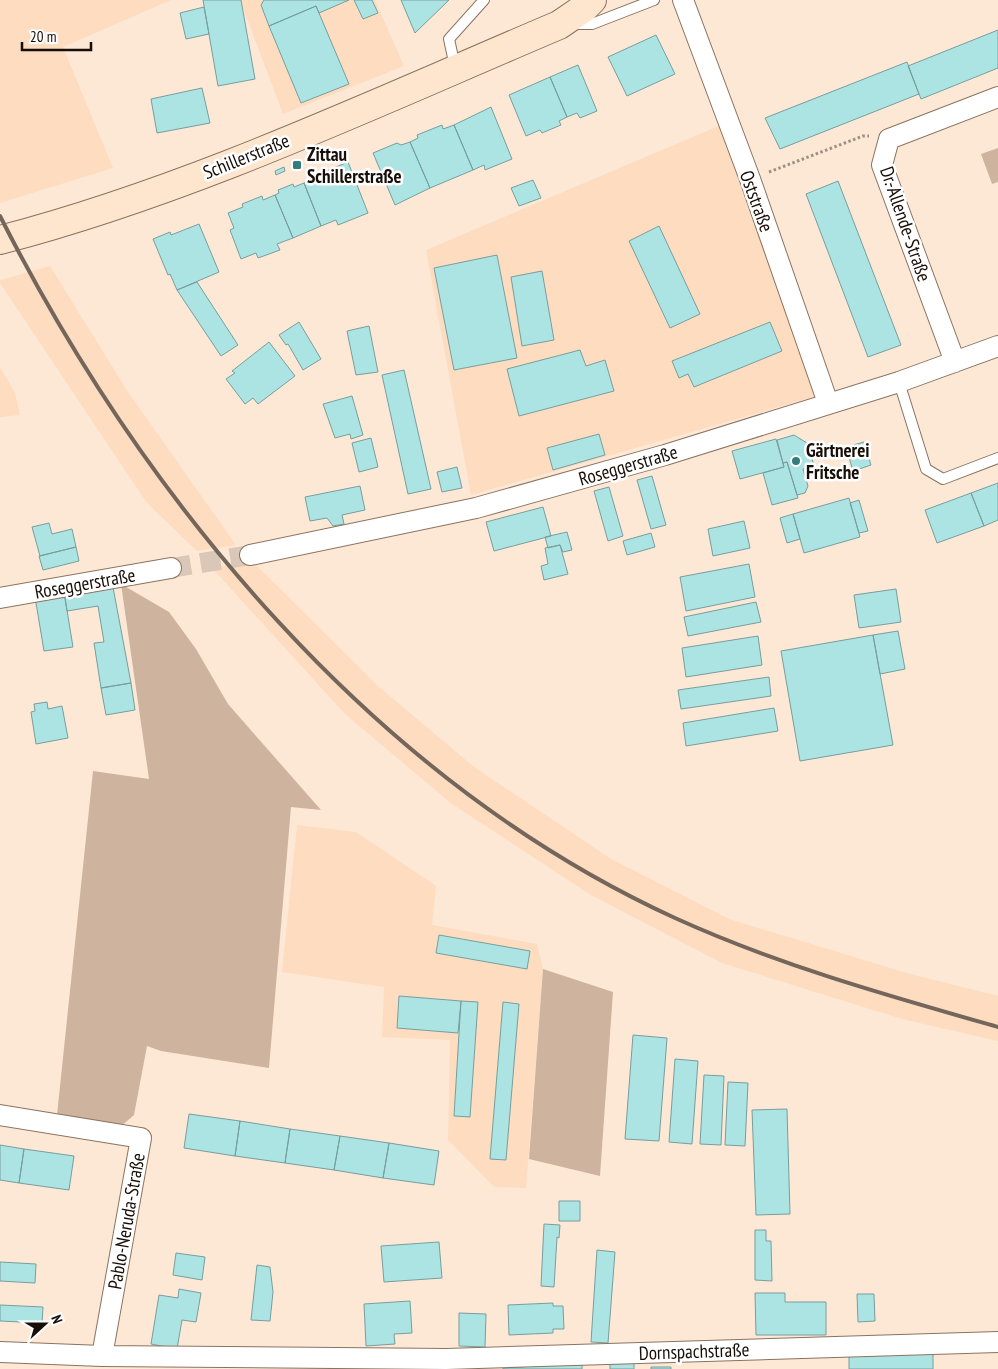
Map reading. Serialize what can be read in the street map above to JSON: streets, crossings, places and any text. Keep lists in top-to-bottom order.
{
  "streets": {
    "main road": ["Schillerstraße"],
    "street": [
      "Oststraße",
      "Dr.-Allende-Straße",
      "Roseggerstraße",
      "Pablo-Neruda-Straße",
      "Dornspachstraße"
    ]
  },
  "crossings": [
    ["Oststraße", "Roseggerstraße"],
    ["Dr.-Allende-Straße", "Roseggerstraße"],
    ["Pablo-Neruda-Straße", "Dornspachstraße"]
  ],
  "places": {
    "transit": ["Zittau Schillerstraße"],
    "other": ["Gärtnerei Fritsche"]
  },
  "scale_bar": "20 m",
  "north": "right"
}
